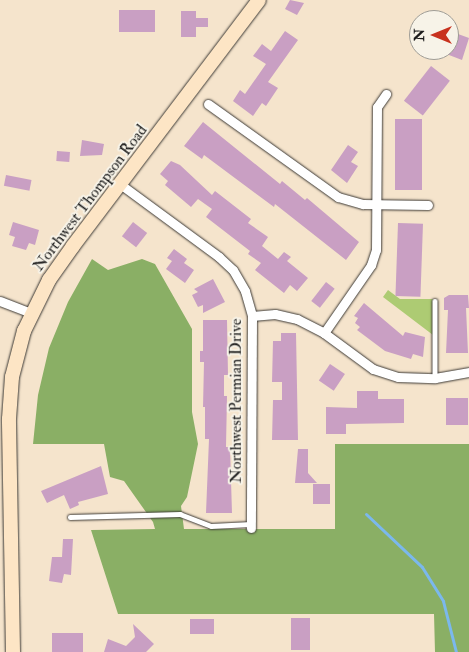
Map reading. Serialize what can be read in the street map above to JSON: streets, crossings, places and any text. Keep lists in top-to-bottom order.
{
  "streets": {
    "street": ["Northwest Thompson Road", "Northwest Permian Drive"]
  },
  "crossings": [
    ["Northwest Thompson Road", "Northwest Permian Drive"]
  ],
  "north": "left"
}
